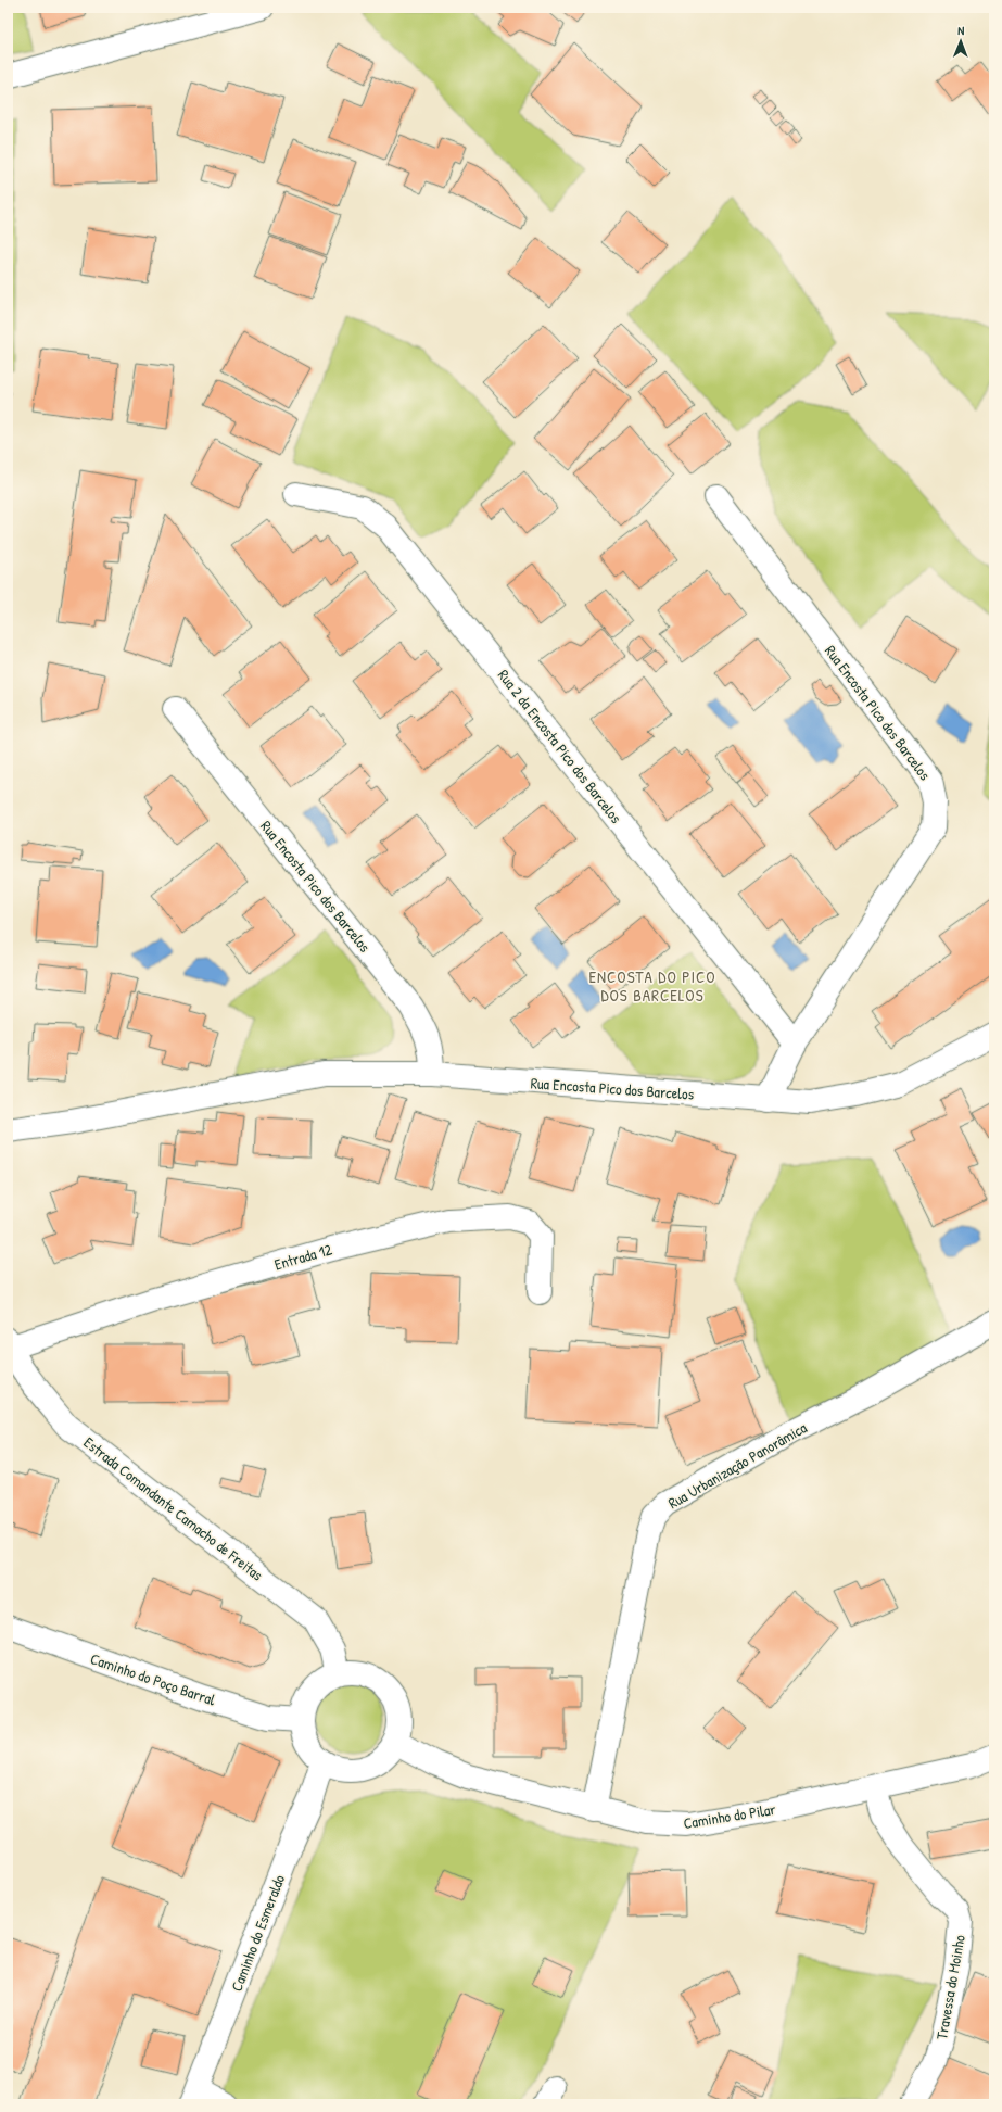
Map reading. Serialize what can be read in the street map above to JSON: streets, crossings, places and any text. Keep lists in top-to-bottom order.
{
  "streets": {
    "street": [
      "Rua Encosta Pico dos Barcelos",
      "Rua 2 da Encosta Pico dos Barcelos",
      "Entrada 12",
      "Rua Urbanização Panorâmica",
      "Estrada Comandante Camacho de Freitas",
      "Caminho do Poço Barral",
      "Caminho do Pilar",
      "Caminho do Esmeraldo",
      "Travessa do Moinho"
    ]
  },
  "crossings": [
    ["Rua Encosta Pico dos Barcelos", "Rua 2 da Encosta Pico dos Barcelos"],
    ["Entrada 12", "Estrada Comandante Camacho de Freitas"],
    ["Rua Urbanização Panorâmica", "Caminho do Pilar"],
    ["Estrada Comandante Camacho de Freitas", "Caminho do Poço Barral"],
    ["Estrada Comandante Camacho de Freitas", "Caminho do Pilar"],
    ["Estrada Comandante Camacho de Freitas", "Caminho do Esmeraldo"],
    ["Caminho do Poço Barral", "Caminho do Pilar"],
    ["Caminho do Poço Barral", "Caminho do Esmeraldo"],
    ["Caminho do Pilar", "Caminho do Esmeraldo"],
    ["Caminho do Pilar", "Travessa do Moinho"]
  ],
  "districts": ["ENCOSTA DO PICO DOS BARCELOS"],
  "north": "top"
}
